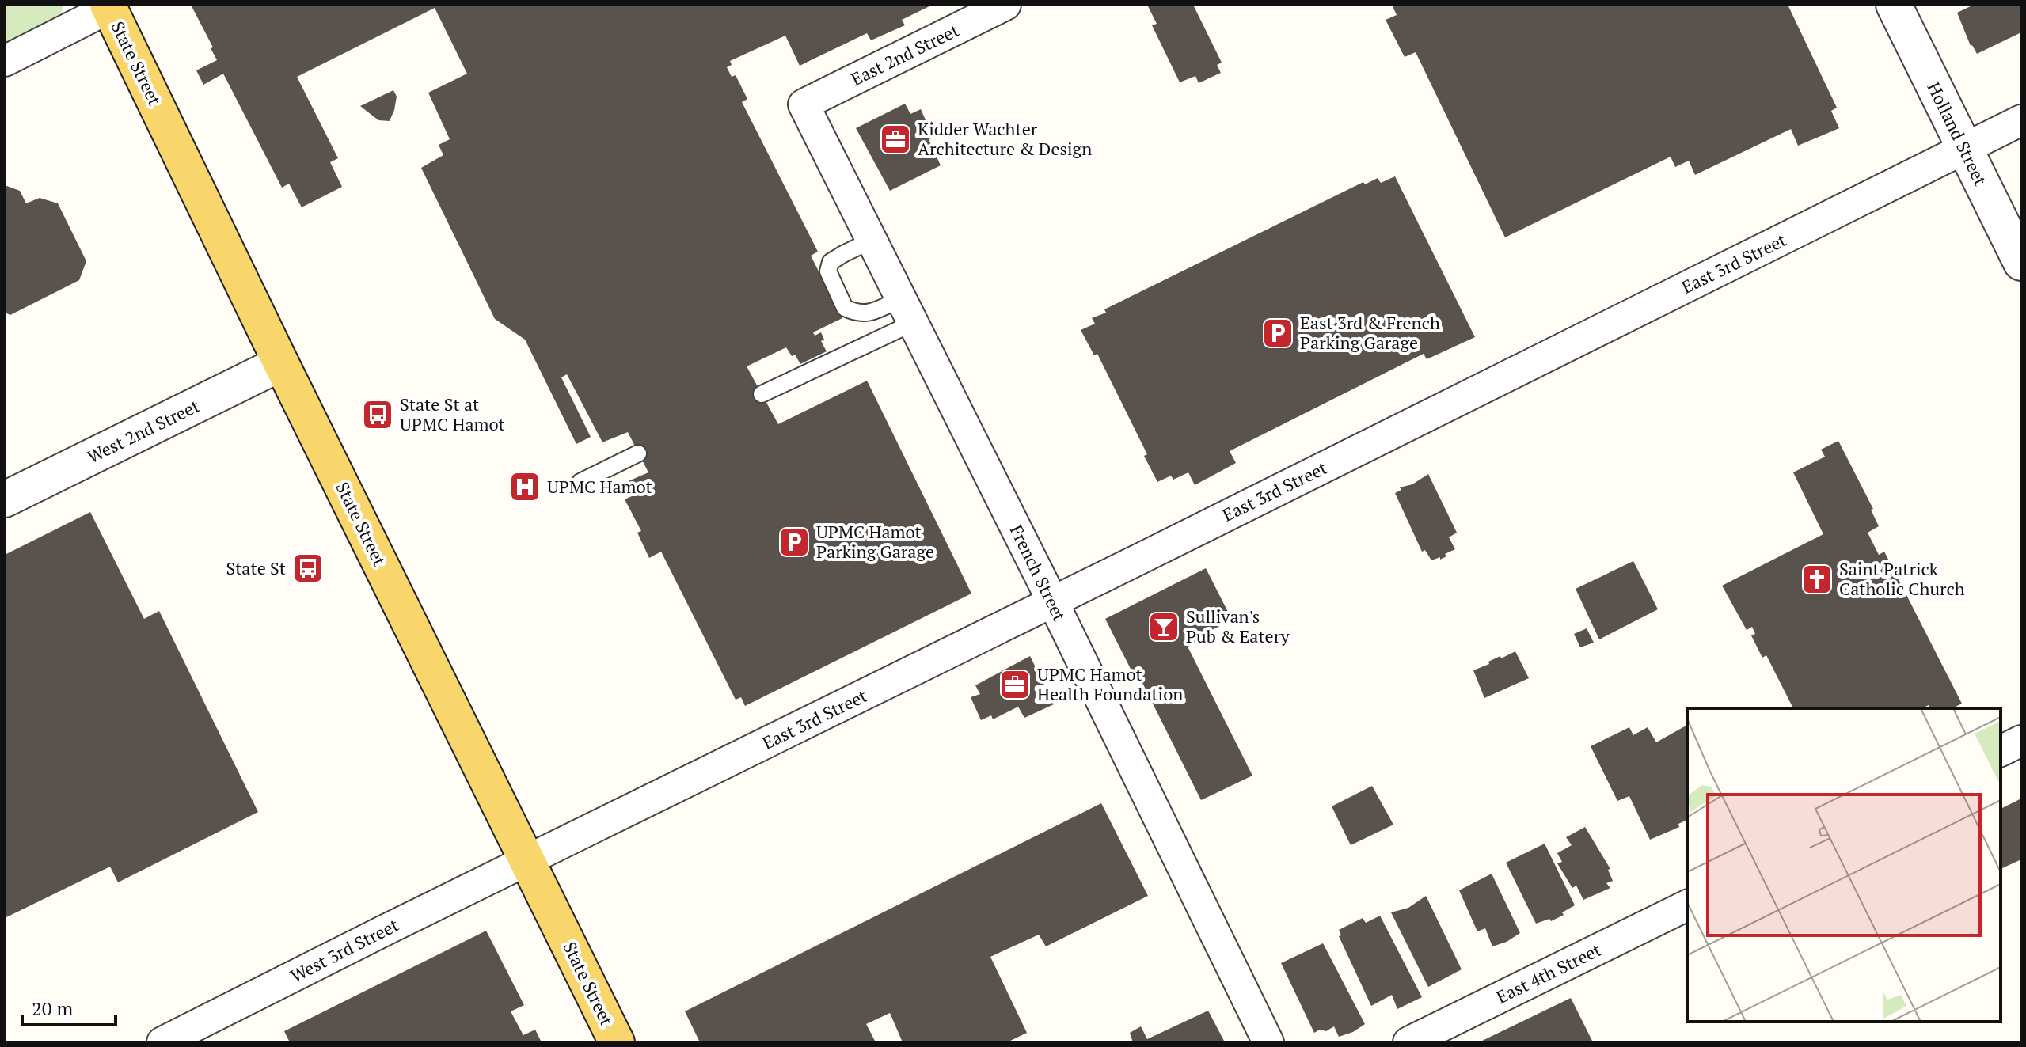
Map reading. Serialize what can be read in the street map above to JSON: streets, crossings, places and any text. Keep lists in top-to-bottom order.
{
  "streets": {
    "main road": ["State Street"],
    "street": [
      "East 2nd Street",
      "Holland Street",
      "East 3rd Street",
      "West 2nd Street",
      "French Street",
      "West 3rd Street",
      "East 4th Street"
    ]
  },
  "crossings": [
    ["East 2nd Street", "French Street"],
    ["State Street", "East 3rd Street"],
    ["State Street", "West 2nd Street"],
    ["State Street", "West 3rd Street"],
    ["Holland Street", "East 3rd Street"],
    ["East 3rd Street", "French Street"],
    ["East 3rd Street", "West 3rd Street"]
  ],
  "places": {
    "office": ["Kidder Wachter Architecture & Design", "UPMC Hamot Health Foundation"],
    "parking": ["East 3rd & French Parking Garage", "UPMC Hamot Parking Garage"],
    "bus stop": ["State St at UPMC Hamot", "State St"],
    "hospital": ["UPMC Hamot"],
    "church": ["Saint Patrick Catholic Church"],
    "bar": ["Sullivan's Pub & Eatery"]
  },
  "scale_bar": "20 m"
}
